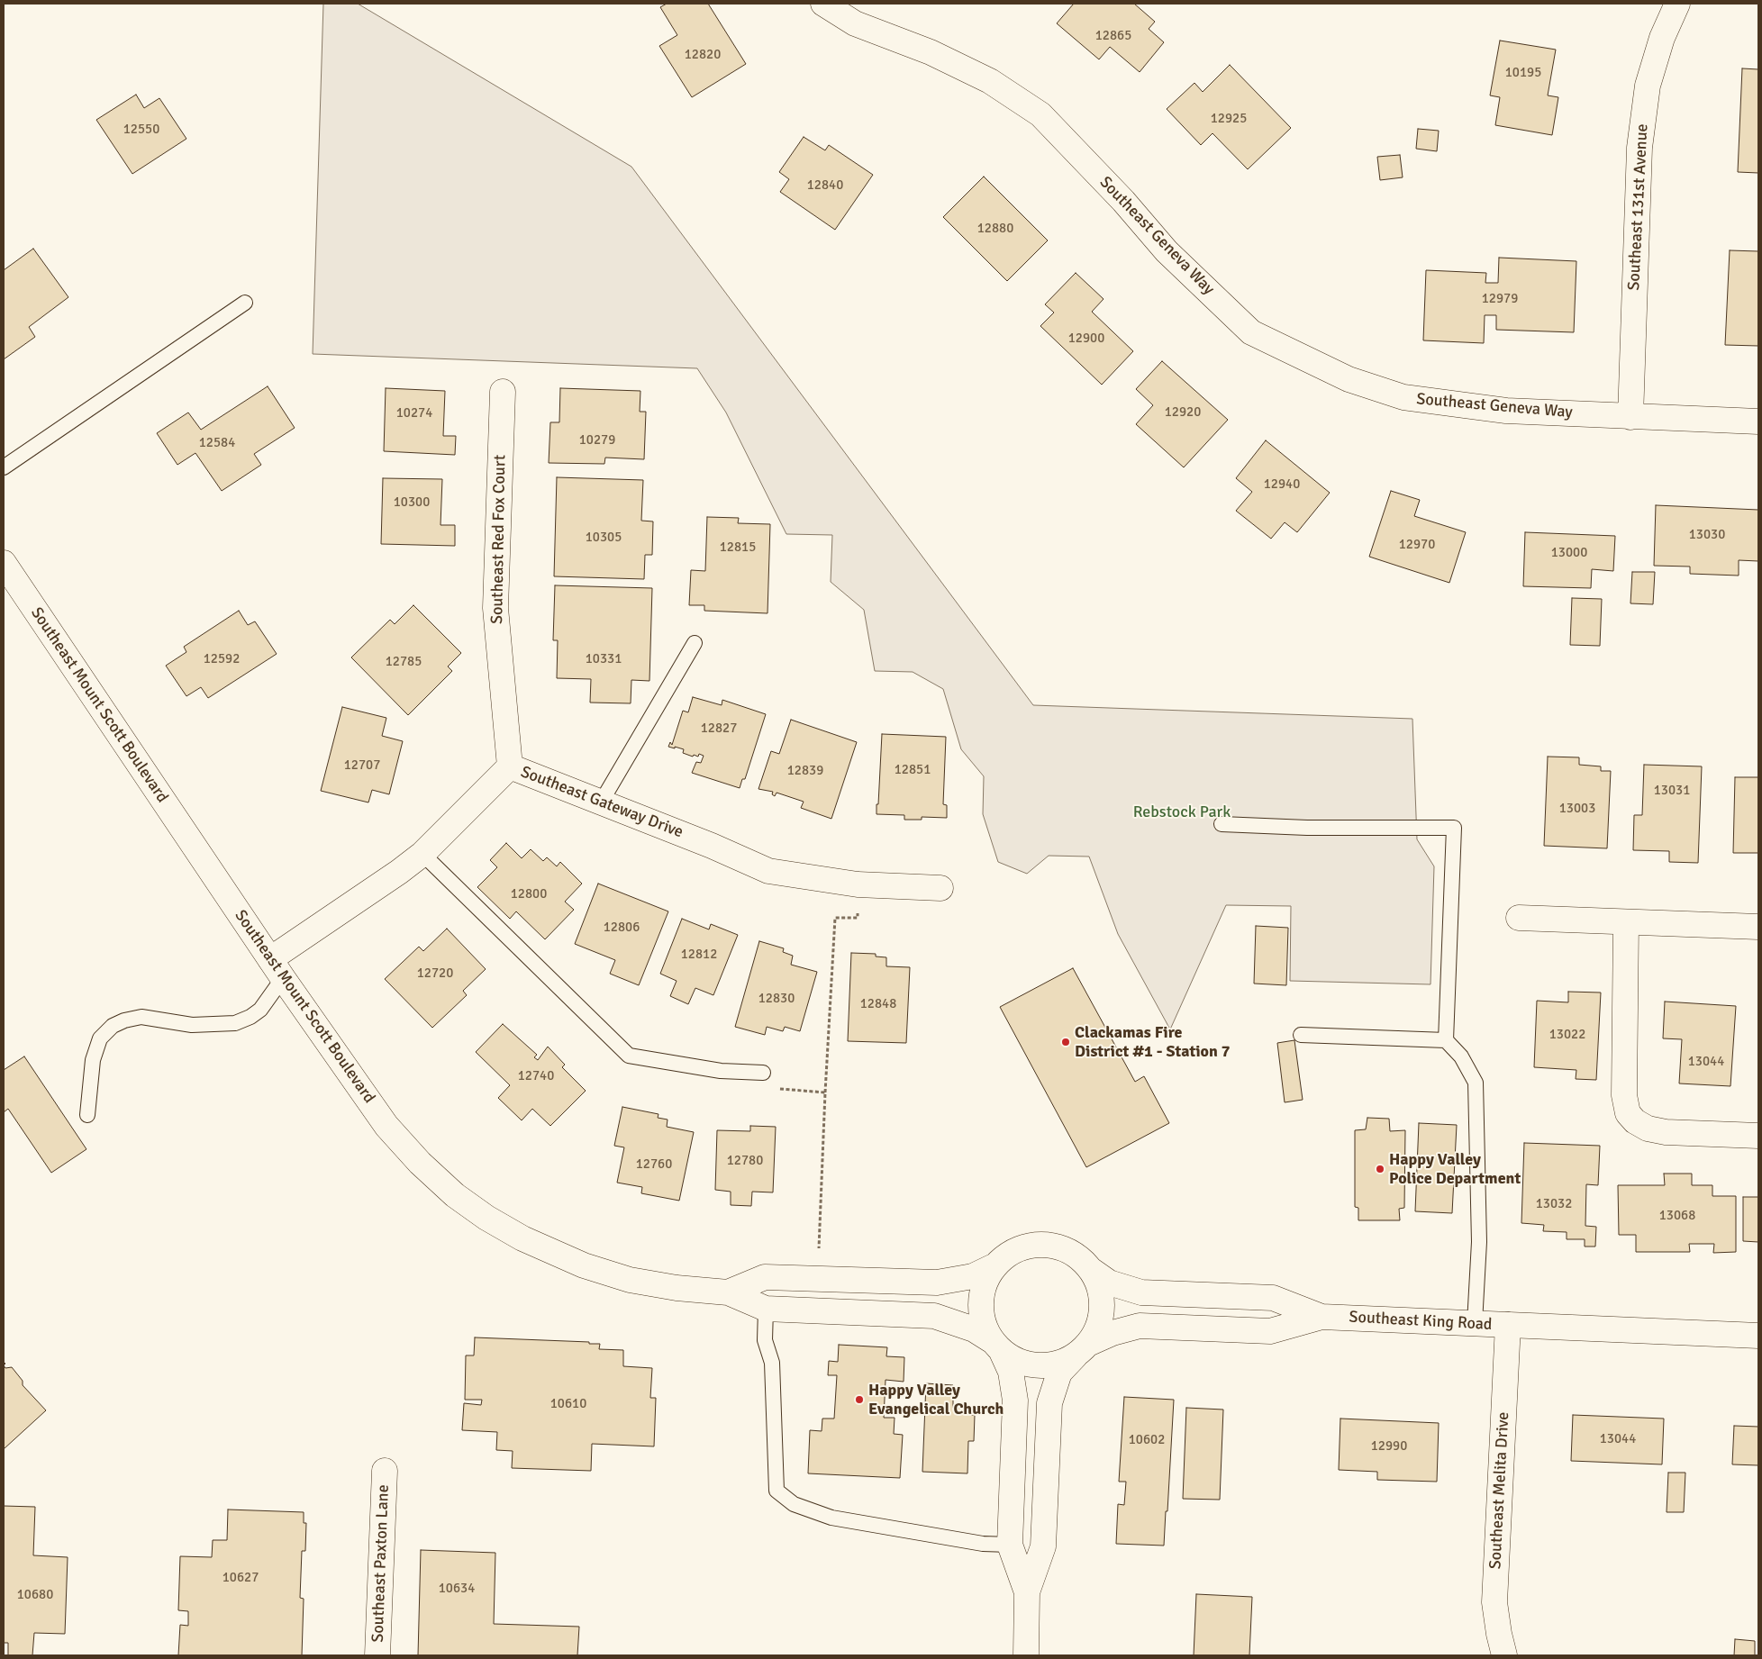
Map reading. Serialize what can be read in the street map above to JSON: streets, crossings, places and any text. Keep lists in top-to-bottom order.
{
  "streets": {
    "street": [
      "Southeast 131st Avenue",
      "Southeast Geneva Way",
      "Southeast Red Fox Court",
      "Southeast Mount Scott Boulevard",
      "Southeast Gateway Drive",
      "Southeast King Road",
      "Southeast Melita Drive",
      "Southeast Paxton Lane"
    ]
  },
  "crossings": [
    ["Southeast 131st Avenue", "Southeast Geneva Way"],
    ["Southeast Red Fox Court", "Southeast Gateway Drive"],
    ["Southeast Mount Scott Boulevard", "Southeast Gateway Drive"],
    ["Southeast Mount Scott Boulevard", "Southeast King Road"],
    ["Southeast King Road", "Southeast Melita Drive"]
  ],
  "parks": ["Rebstock Park"],
  "places": ["Clackamas Fire District #1 - Station 7", "Happy Valley Police Department", "Happy Valley Evangelical Church"],
  "house_numbers": [
    "12865",
    "12820",
    "10195",
    "12925",
    "12550",
    "12840",
    "12880",
    "12979",
    "12900",
    "12920",
    "10274",
    "10279",
    "12584",
    "12940",
    "10300",
    "13030",
    "10305",
    "12970",
    "12815",
    "13000",
    "12592",
    "10331",
    "12785",
    "12827",
    "12707",
    "12851",
    "12839",
    "13031",
    "13003",
    "12800",
    "12806",
    "12812",
    "12720",
    "12830",
    "12848",
    "13022",
    "13044",
    "12740",
    "12780",
    "12760",
    "13032",
    "13068",
    "10610",
    "13044",
    "10602",
    "12990",
    "10627",
    "10634",
    "10680"
  ]
}
